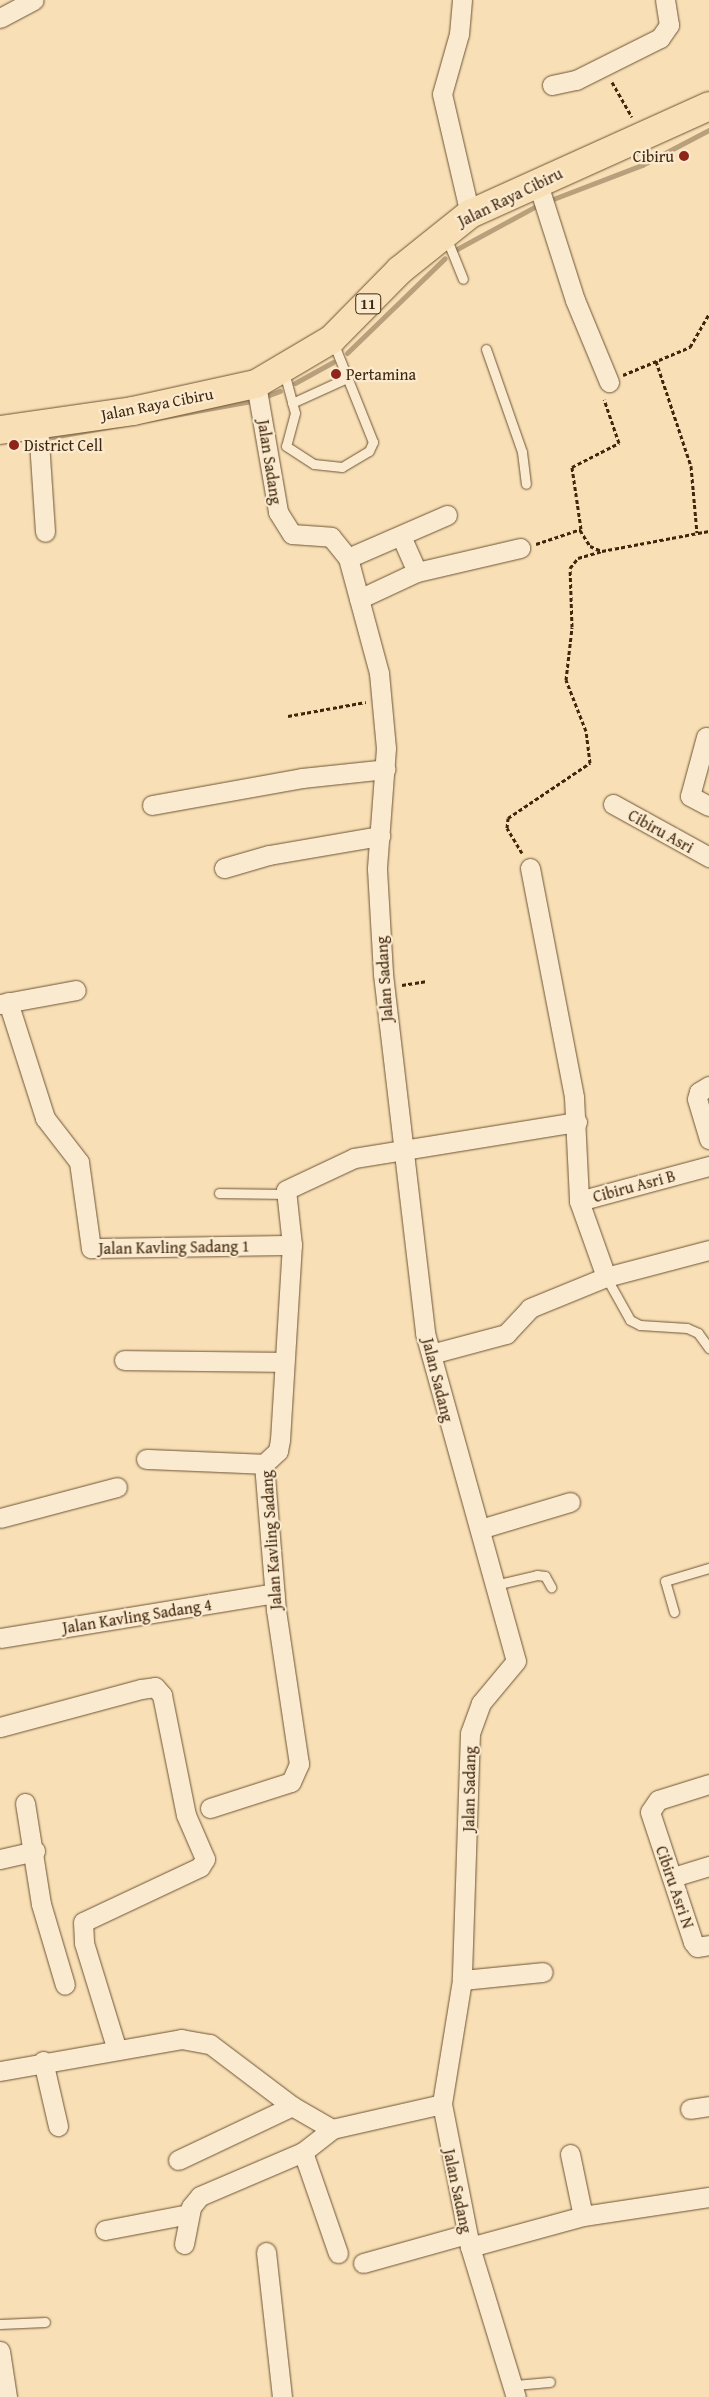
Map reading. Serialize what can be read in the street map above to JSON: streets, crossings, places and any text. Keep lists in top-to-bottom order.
{
  "streets": {
    "highway": ["Jalan Raya Cibiru", "11"],
    "street": [
      "Jalan Sadang",
      "Cibiru Asri",
      "Cibiru Asri B",
      "Jalan Kavling Sadang 1",
      "Jalan Kavling Sadang",
      "Jalan Kavling Sadang 4",
      "Cibiru Asri N"
    ]
  },
  "crossings": [
    ["Jalan Raya Cibiru", "Jalan Sadang"],
    ["Jalan Kavling Sadang 1", "Jalan Kavling Sadang"],
    ["Jalan Kavling Sadang", "Jalan Kavling Sadang 4"]
  ],
  "places": ["Cibiru", "Pertamina", "District Cell"]
}
